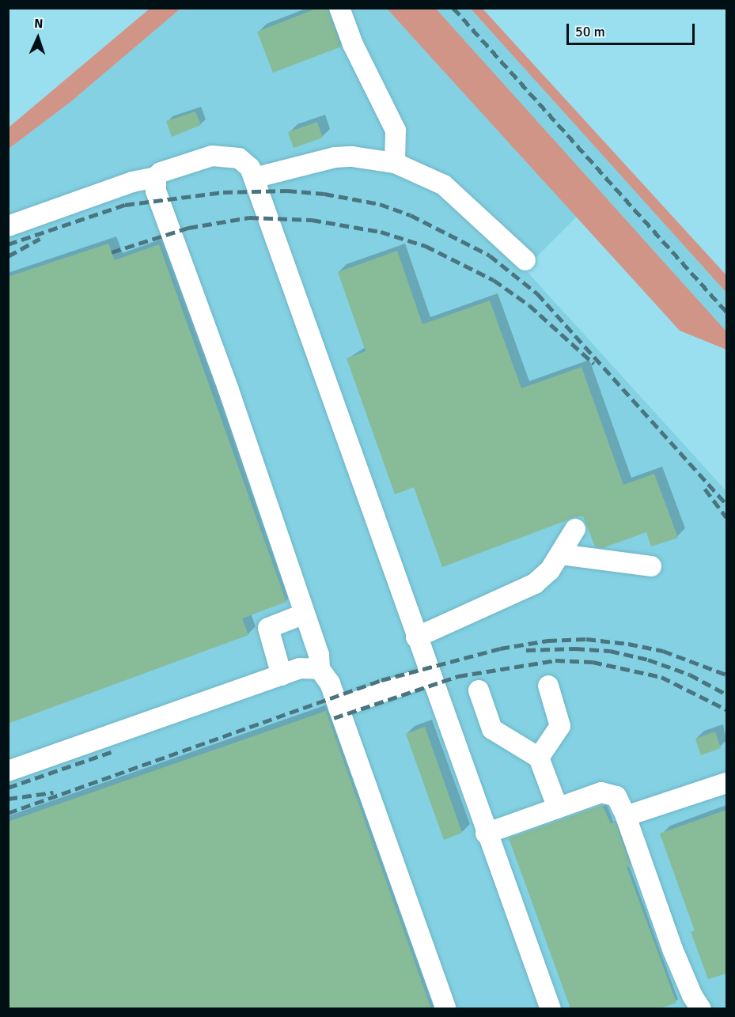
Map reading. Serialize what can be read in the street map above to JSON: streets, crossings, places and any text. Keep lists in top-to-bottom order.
{
  "scale_bar": "50 m",
  "north": "top"
}
